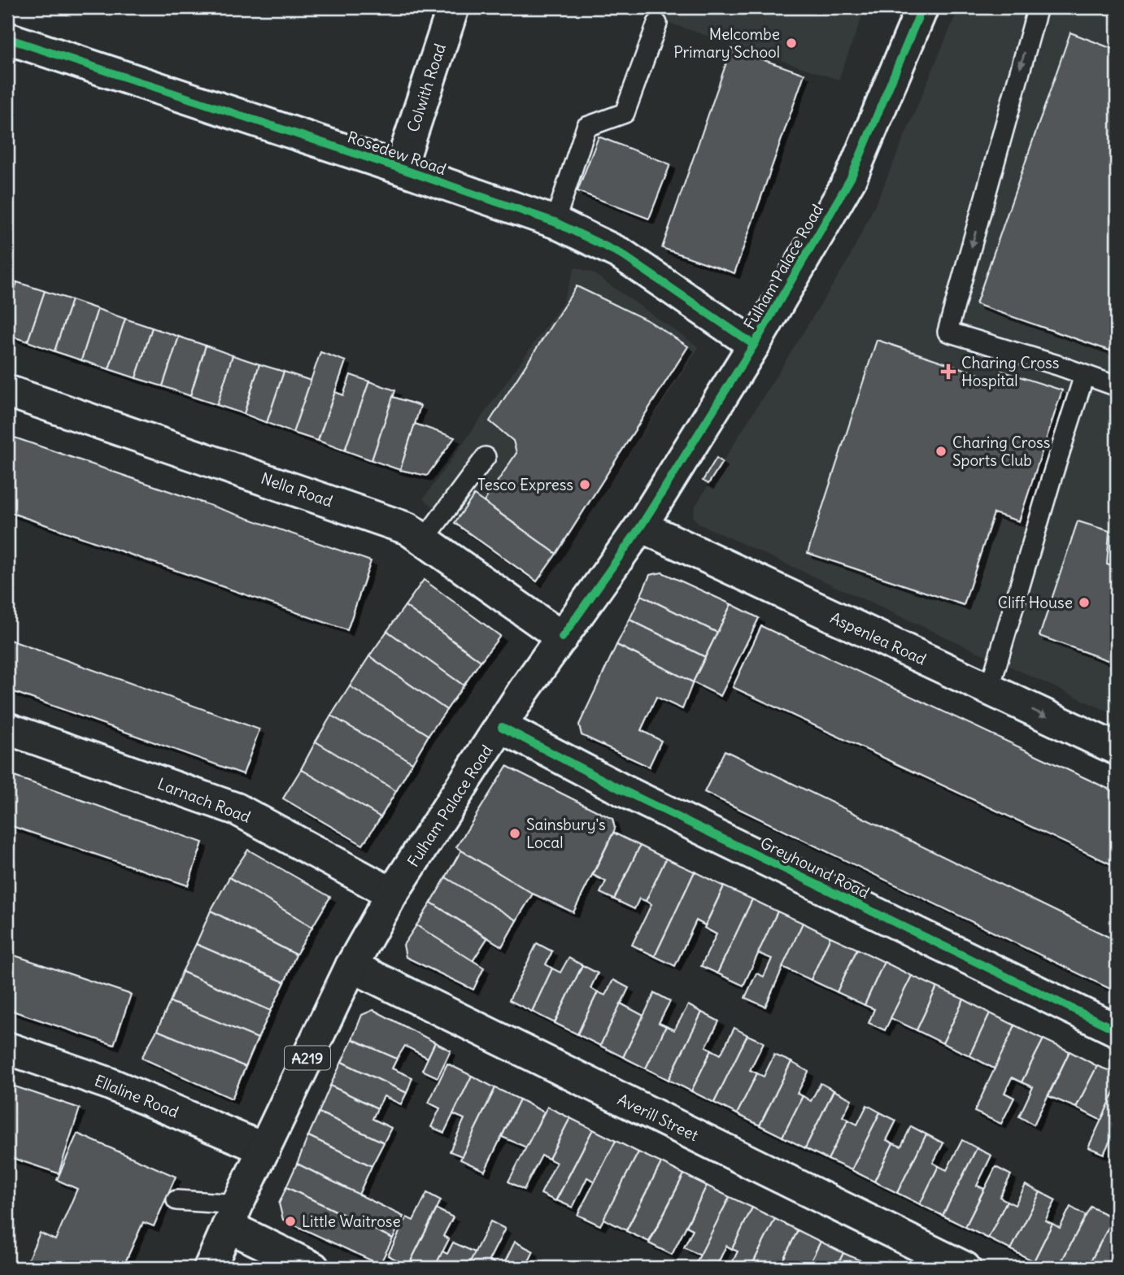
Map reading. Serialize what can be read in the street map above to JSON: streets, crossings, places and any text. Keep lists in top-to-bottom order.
{
  "streets": {
    "street": [
      "Colwith Road",
      "Rosedew Road",
      "Fulham Palace Road",
      "Nella Road",
      "Aspenlea Road",
      "Larnach Road",
      "Greyhound Road",
      "A219",
      "Ellaline Road",
      "Averill Street"
    ]
  },
  "crossings": [
    ["Colwith Road", "Rosedew Road"],
    ["Rosedew Road", "Fulham Palace Road"],
    ["Fulham Palace Road", "Nella Road"],
    ["Fulham Palace Road", "Aspenlea Road"],
    ["Fulham Palace Road", "Larnach Road"],
    ["Fulham Palace Road", "Greyhound Road"],
    ["Fulham Palace Road", "Ellaline Road"],
    ["Fulham Palace Road", "Averill Street"]
  ],
  "places": {
    "other": [
      "Melcombe Primary School",
      "Charing Cross Sports Club",
      "Tesco Express",
      "Cliff House",
      "Sainsbury's Local",
      "Little Waitrose"
    ],
    "health": ["Charing Cross Hospital"]
  }
}
